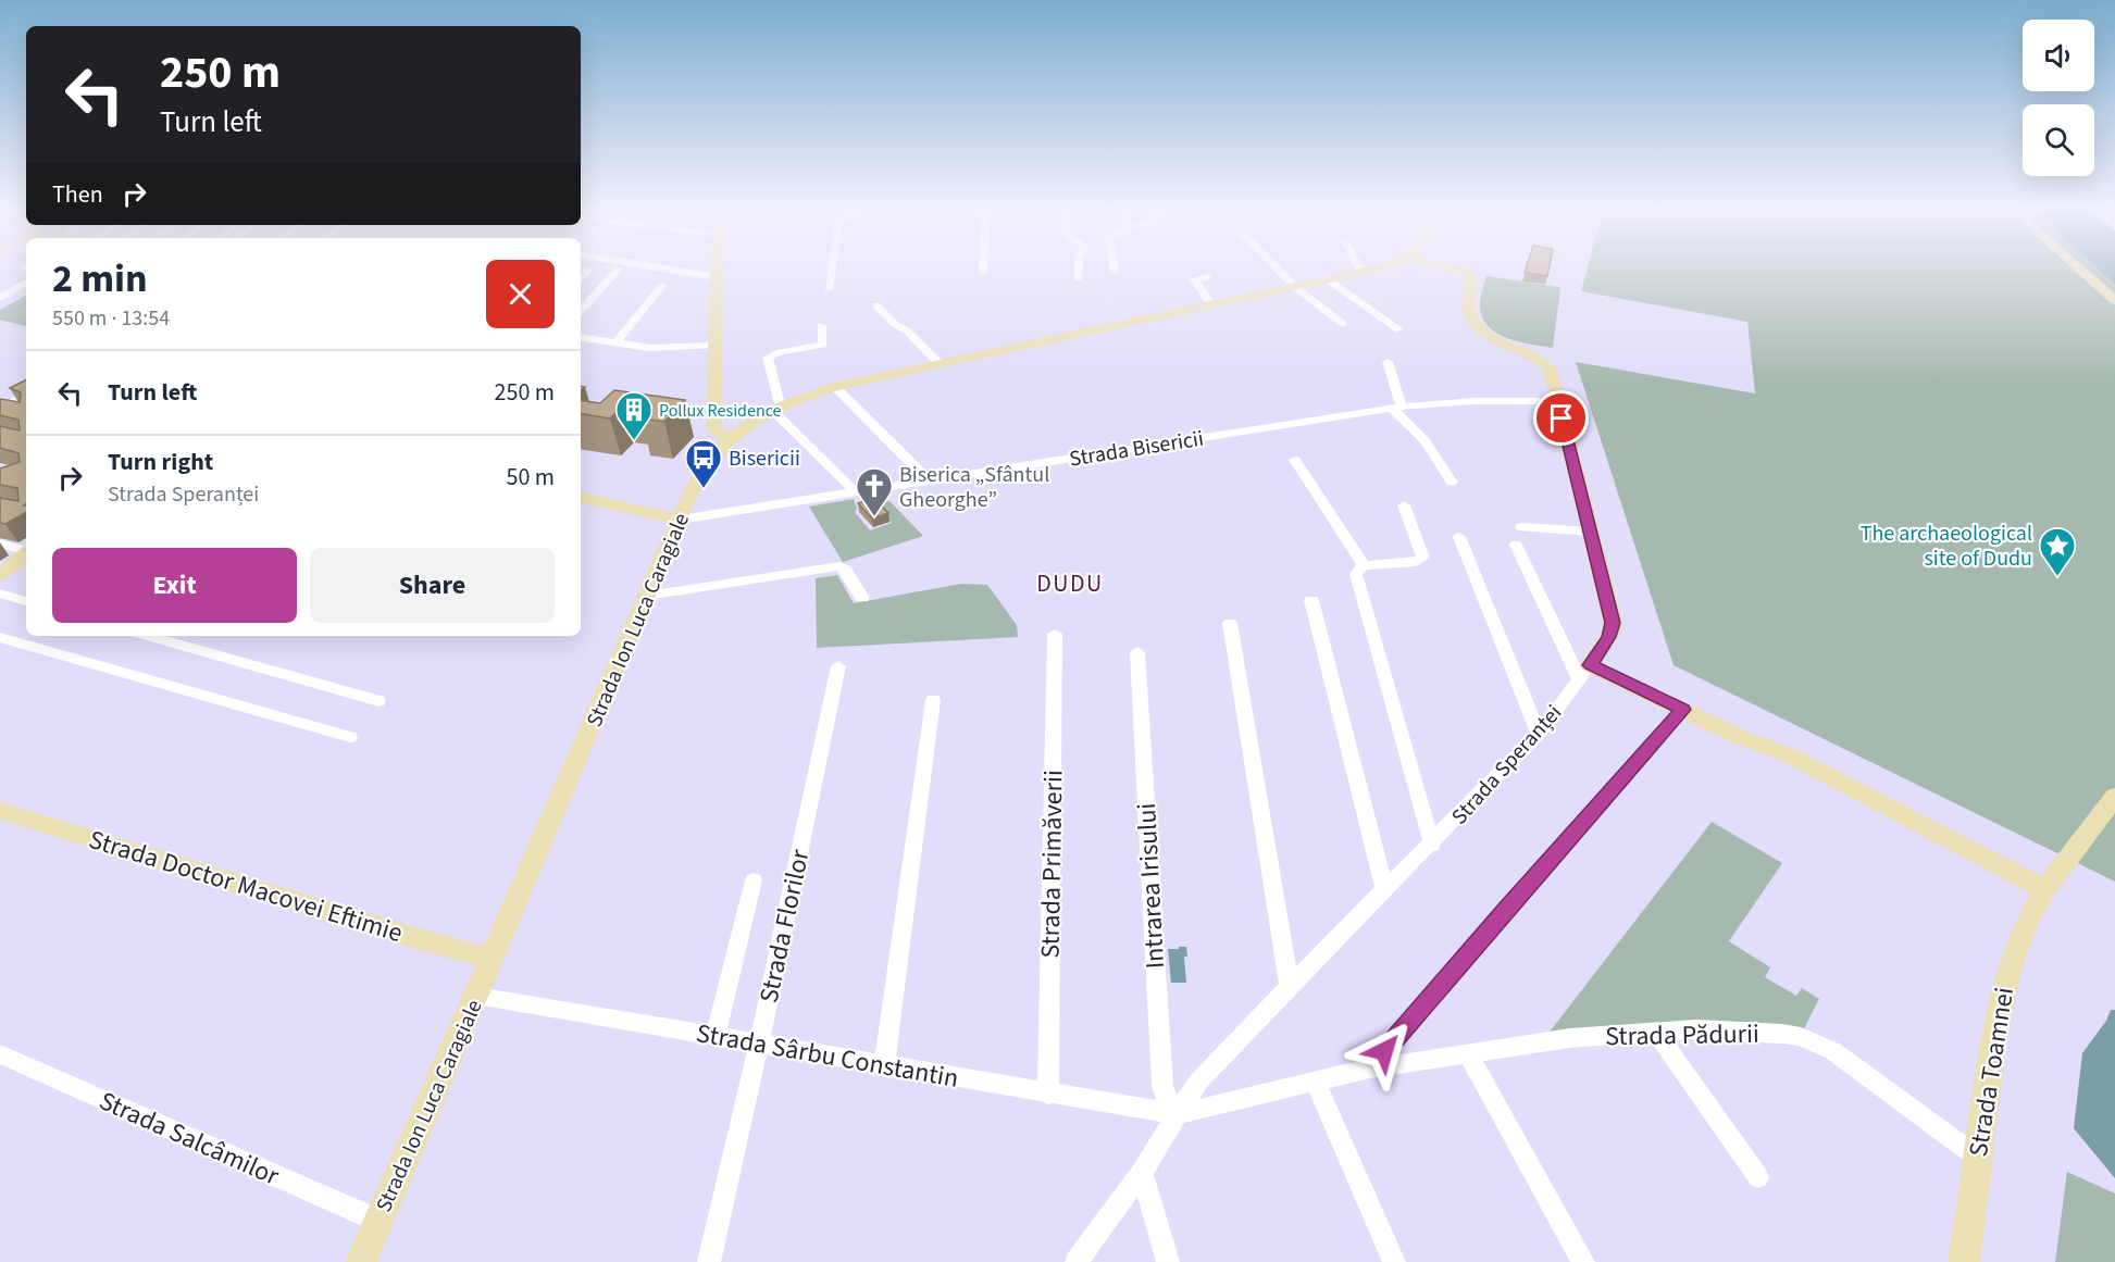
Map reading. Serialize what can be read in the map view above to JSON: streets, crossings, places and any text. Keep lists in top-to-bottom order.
{
  "streets": {
    "street": [
      "Strada Bisericii",
      "Strada Ion Luca Caragiale",
      "Strada Speranței",
      "Strada Primăverii",
      "Strada Doctor Macovei Eftimie",
      "Intrarea Irisului",
      "Strada Florilor",
      "Strada Pădurii",
      "Strada Sârbu Constantin",
      "Strada Toamnei",
      "Strada Salcâmilor"
    ]
  },
  "crossings": [
    ["Strada Bisericii", "Strada Ion Luca Caragiale"],
    ["Strada Bisericii", "Strada Speranței"],
    ["Strada Ion Luca Caragiale", "Strada Doctor Macovei Eftimie"],
    ["Strada Ion Luca Caragiale", "Strada Sârbu Constantin"],
    ["Strada Ion Luca Caragiale", "Strada Salcâmilor"],
    ["Strada Speranței", "Intrarea Irisului"],
    ["Strada Speranței", "Strada Pădurii"],
    ["Strada Speranței", "Strada Sârbu Constantin"],
    ["Strada Primăverii", "Strada Sârbu Constantin"],
    ["Intrarea Irisului", "Strada Pădurii"],
    ["Intrarea Irisului", "Strada Sârbu Constantin"],
    ["Strada Florilor", "Strada Sârbu Constantin"],
    ["Strada Pădurii", "Strada Sârbu Constantin"],
    ["Strada Pădurii", "Strada Toamnei"]
  ],
  "districts": ["DUDU"],
  "places": {
    "building": ["Pollux Residence"],
    "bus stop": ["Bisericii"],
    "church": ["Biserica „Sfântul Gheorghe”"],
    "place": ["The archaeological site of Dudu"]
  },
  "page": {
    "turn": ["250 m", "Turn left"],
    "then": "Then",
    "heading": ["2 min", "550 m · 13:54"],
    "list": [
      {
        "name": "Turn left",
        "value": "250 m"
      },
      {
        "name": "Turn right",
        "note": "Strada Speranței",
        "value": "50 m"
      }
    ],
    "buttons": ["Exit", "Share"]
  }
}
